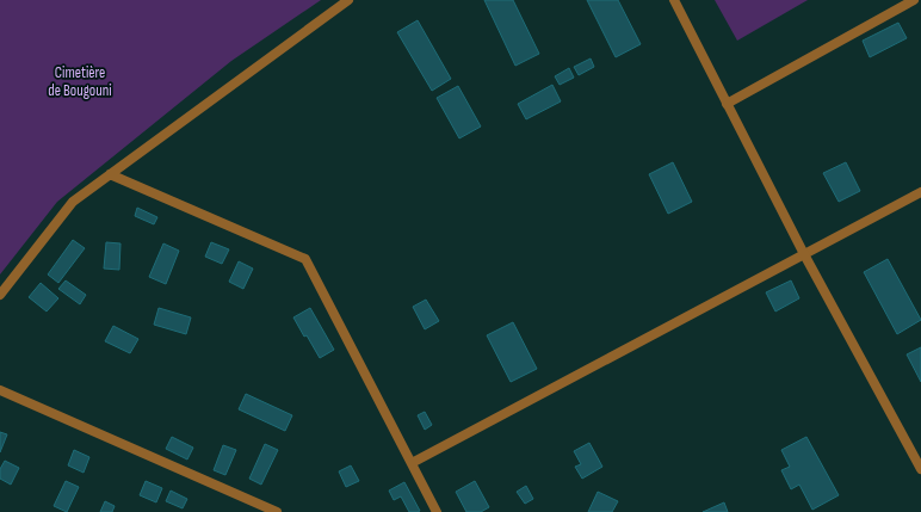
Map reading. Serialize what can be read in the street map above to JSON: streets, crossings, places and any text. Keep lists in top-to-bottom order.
{
  "parks": ["Cimetière de Bougouni"]
}
